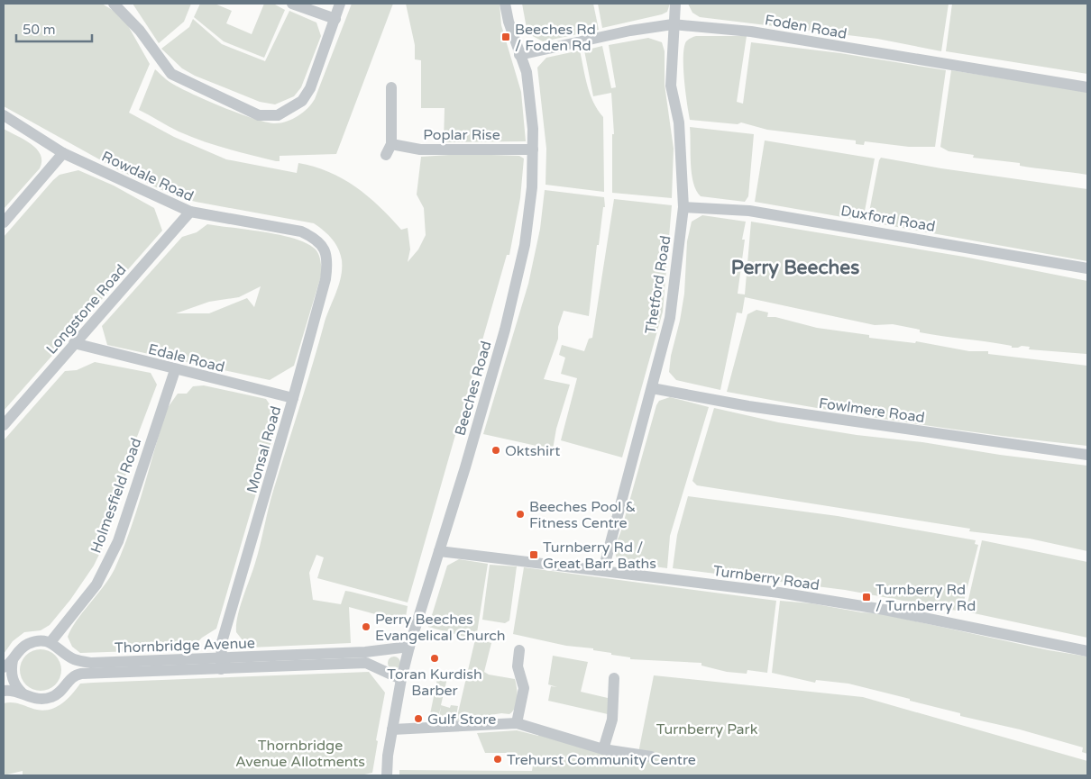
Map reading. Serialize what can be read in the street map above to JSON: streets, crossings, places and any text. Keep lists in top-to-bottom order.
{
  "streets": {
    "street": [
      "Foden Road",
      "Poplar Rise",
      "Rowdale Road",
      "Duxford Road",
      "Thetford Road",
      "Longstone Road",
      "Edale Road",
      "Beeches Road",
      "Fowlmere Road",
      "Monsal Road",
      "Holmesfield Road",
      "Turnberry Road",
      "Thornbridge Avenue"
    ]
  },
  "crossings": [
    ["Foden Road", "Thetford Road"],
    ["Foden Road", "Beeches Road"],
    ["Poplar Rise", "Beeches Road"],
    ["Rowdale Road", "Longstone Road"],
    ["Rowdale Road", "Monsal Road"],
    ["Duxford Road", "Thetford Road"],
    ["Thetford Road", "Fowlmere Road"],
    ["Thetford Road", "Turnberry Road"],
    ["Longstone Road", "Edale Road"],
    ["Edale Road", "Monsal Road"],
    ["Edale Road", "Holmesfield Road"],
    ["Beeches Road", "Turnberry Road"],
    ["Beeches Road", "Thornbridge Avenue"],
    ["Monsal Road", "Thornbridge Avenue"],
    ["Holmesfield Road", "Thornbridge Avenue"]
  ],
  "districts": ["Perry Beeches"],
  "parks": ["Turnberry Park", "Thornbridge Avenue Allotments"],
  "places": {
    "transit": ["Beeches Rd / Foden Rd", "Turnberry Rd / Great Barr Baths", "Turnberry Rd / Turnberry Rd"],
    "other": [
      "Oktshirt",
      "Beeches Pool & Fitness Centre",
      "Perry Beeches Evangelical Church",
      "Toran Kurdish Barber",
      "Gulf Store",
      "Trehurst Community Centre"
    ]
  },
  "scale_bar": "50 m"
}
